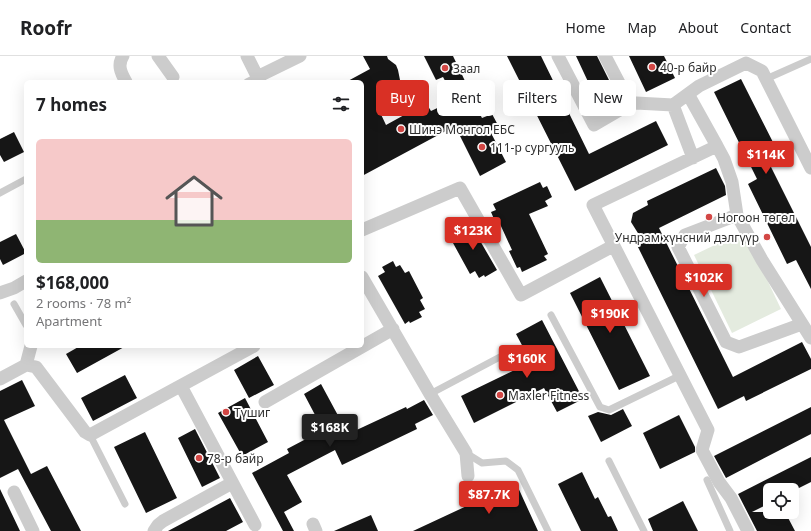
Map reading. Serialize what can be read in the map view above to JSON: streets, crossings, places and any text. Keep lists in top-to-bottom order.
{
  "places": [
    "40-р байр",
    "Заал",
    "Шинэ Монгол ЕБС",
    "111-р сургууль",
    "Ногоон төгөл",
    "Ундрам хүнсний дэлгүүр",
    "Maxler Fitness",
    "Түшиг",
    "78-р байр"
  ],
  "page": {
    "header": "Roofr",
    "nav": [
      "Home",
      "Map",
      "About",
      "Contact"
    ],
    "chip": [
      "Buy",
      "Rent",
      "Filters",
      "New"
    ],
    "heading": "7 homes",
    "list": [
      {
        "name": "$168,000",
        "note": "2 rooms · 78 m² · Apartment"
      }
    ],
    "price": [
      "$114K",
      "$123K",
      "$102K",
      "$190K",
      "$160K",
      "$168K",
      "$87.7K"
    ]
  }
}
